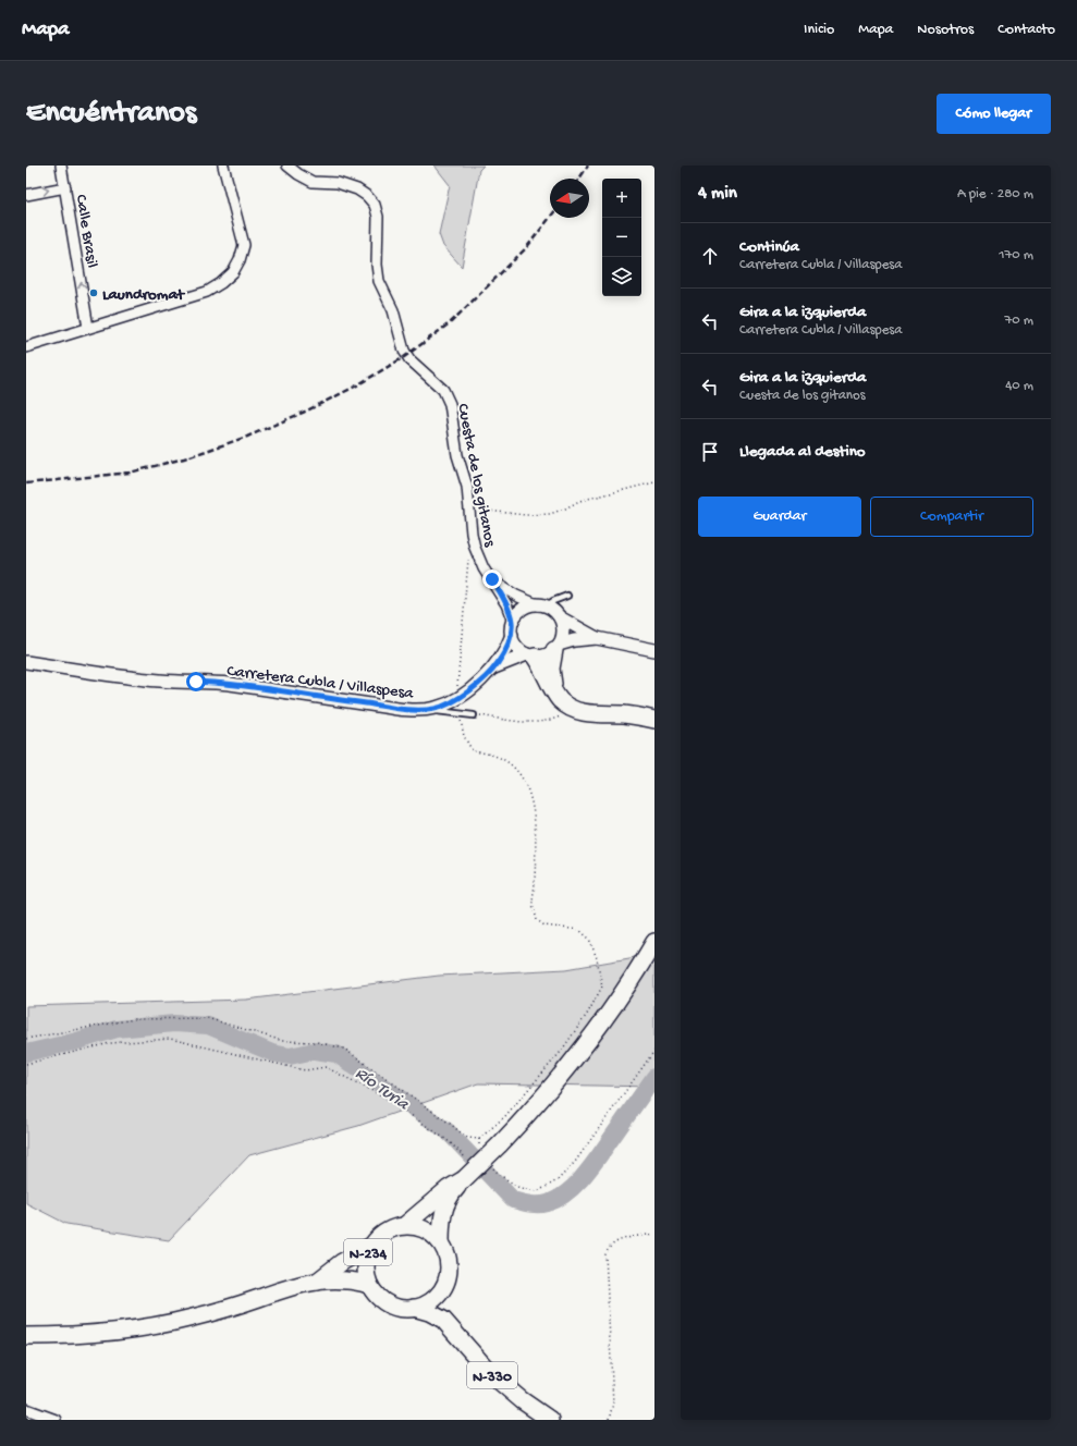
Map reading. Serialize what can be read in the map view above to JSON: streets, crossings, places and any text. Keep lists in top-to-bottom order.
{
  "streets": {
    "highway": ["N-234", "N-330"],
    "street": ["Calle Brasil", "Cuesta de los gitanos", "Carretera Cubla / Villaspesa"]
  },
  "crossings": [
    ["Cuesta de los gitanos", "Carretera Cubla / Villaspesa"],
    ["N-234", "N-330"]
  ],
  "one_way": ["Calle Brasil"],
  "water": ["Río Turia"],
  "places": ["Laundromat"],
  "north": "left",
  "page": {
    "header": "Mapa",
    "nav": [
      "Inicio",
      "Mapa",
      "Nosotros",
      "Contacto"
    ],
    "buttons": [
      "Cómo llegar",
      ["Guardar", "Compartir"]
    ],
    "title": "Encuéntranos",
    "heading": ["4 min", "A pie · 280 m"],
    "map_buttons": ["+", "−"],
    "list": [
      ["Continúa", "Carretera Cubla / Villaspesa", "170 m"],
      ["Gira a la izquierda", "Carretera Cubla / Villaspesa", "70 m"],
      ["Gira a la izquierda", "Cuesta de los gitanos", "40 m"],
      "Llegada al destino"
    ]
  }
}
